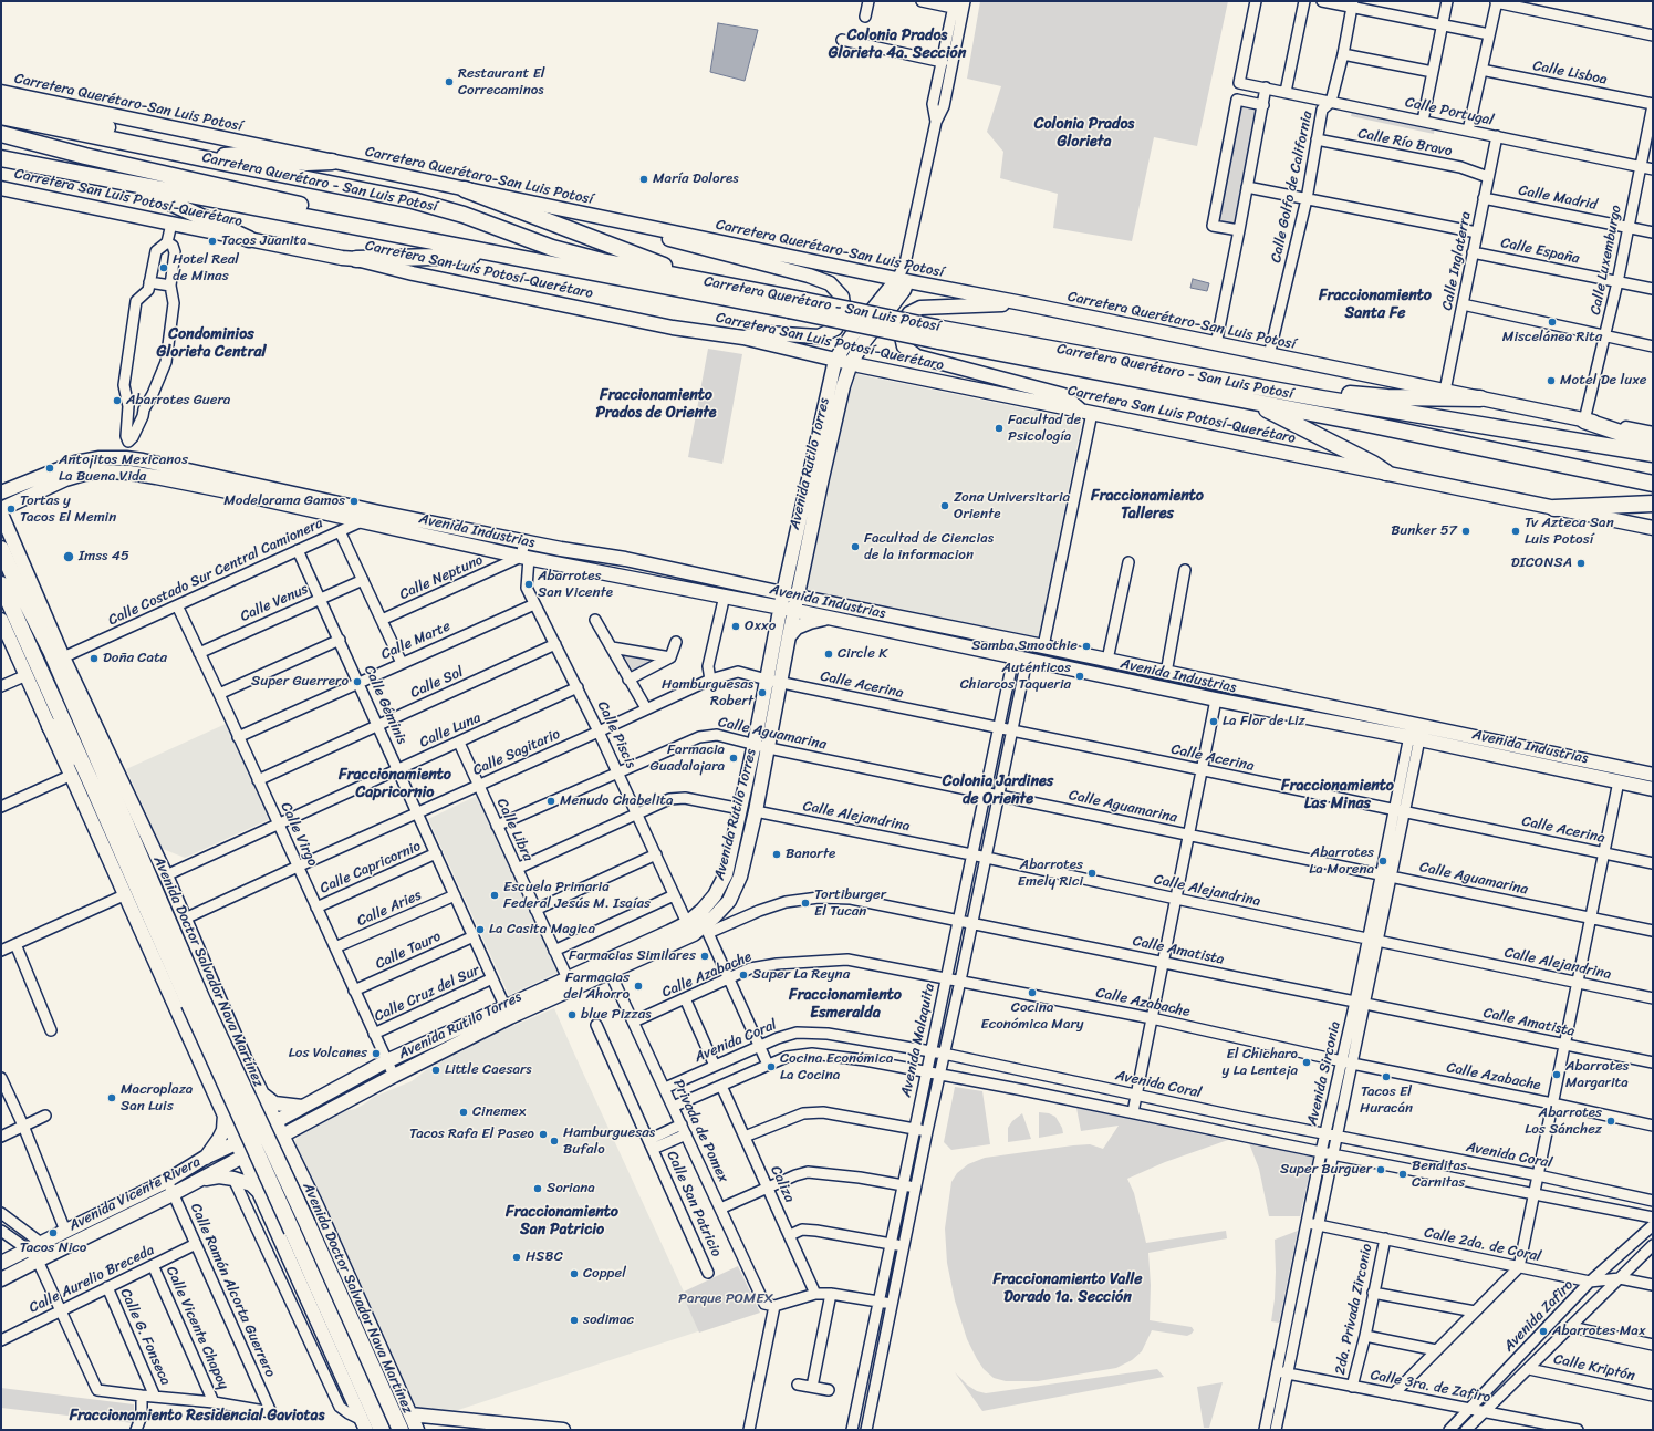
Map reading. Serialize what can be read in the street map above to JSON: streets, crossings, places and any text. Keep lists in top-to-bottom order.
{
  "streets": {
    "highway": ["Carretera Querétaro - San Luis Potosí", "Avenida Doctor Salvador Nava Martínez"],
    "main road": [
      "Carretera Querétaro-San Luis Potosí",
      "Carretera San Luis Potosí-Querétaro",
      "Avenida Rutilo Torres",
      "Avenida Industrias",
      "Avenida Vicente Rivera"
    ],
    "street": [
      "Calle Lisboa",
      "Calle Portugal",
      "Calle Río Bravo",
      "Calle Golfo de California",
      "Calle Madrid",
      "Calle España",
      "Calle Luxemburgo",
      "Calle Inglaterra",
      "Calle Costado Sur Central Camionera",
      "Calle Neptuno",
      "Calle Venus",
      "Calle Marte",
      "Calle Sol",
      "Calle Acerina",
      "Calle Géminis",
      "Calle Luna",
      "Calle Aguamarina",
      "Calle Piscis",
      "Calle Sagitario",
      "Calle Alejandrina",
      "Calle Libra",
      "Calle Virgo",
      "Calle Capricornio",
      "Calle Aries",
      "Calle Tauro",
      "Calle Amatista",
      "Calle Azabache",
      "Calle Cruz del Sur",
      "Avenida Malaquita",
      "Avenida Coral",
      "Avenida Sirconia",
      "Privada de Pomex",
      "Caliza",
      "Calle San Patricio",
      "Calle 2da. de Coral",
      "Calle Aurelio Breceda",
      "Calle Ramón Alcorta Guerrero",
      "2da. Privada Zirconio",
      "Avenida Zafiro",
      "Calle Vicente Chapoy",
      "Calle G. Fonseca",
      "Calle Kriptón",
      "Calle 3ra. de Zafiro"
    ]
  },
  "crossings": [
    ["Calle Lisboa", "Calle Luxemburgo"],
    ["Carretera Querétaro-San Luis Potosí", "Calle Golfo de California"],
    ["Carretera Querétaro-San Luis Potosí", "Calle Luxemburgo"],
    ["Carretera Querétaro-San Luis Potosí", "Calle Inglaterra"],
    ["Carretera Querétaro-San Luis Potosí", "Avenida Rutilo Torres"],
    ["Calle Portugal", "Calle Golfo de California"],
    ["Calle Portugal", "Calle Luxemburgo"],
    ["Calle Portugal", "Calle Inglaterra"],
    ["Calle Río Bravo", "Calle Golfo de California"],
    ["Calle Río Bravo", "Calle Inglaterra"],
    ["Carretera San Luis Potosí-Querétaro", "Avenida Rutilo Torres"],
    ["Calle Madrid", "Calle Luxemburgo"],
    ["Calle Madrid", "Calle Inglaterra"],
    ["Calle España", "Calle Luxemburgo"],
    ["Calle España", "Calle Inglaterra"],
    ["Avenida Rutilo Torres", "Avenida Industrias"],
    ["Avenida Rutilo Torres", "Calle Acerina"],
    ["Avenida Rutilo Torres", "Calle Géminis"],
    ["Avenida Rutilo Torres", "Calle Aguamarina"],
    ["Avenida Rutilo Torres", "Calle Piscis"],
    ["Avenida Rutilo Torres", "Calle Sagitario"],
    ["Avenida Rutilo Torres", "Calle Alejandrina"],
    ["Avenida Rutilo Torres", "Calle Libra"],
    ["Avenida Rutilo Torres", "Calle Virgo"],
    ["Avenida Rutilo Torres", "Calle Amatista"],
    ["Avenida Rutilo Torres", "Avenida Doctor Salvador Nava Martínez"],
    ["Avenida Rutilo Torres", "Privada de Pomex"],
    ["Avenida Rutilo Torres", "Avenida Vicente Rivera"],
    ["Avenida Industrias", "Calle Costado Sur Central Camionera"],
    ["Avenida Industrias", "Calle Neptuno"],
    ["Avenida Industrias", "Calle Piscis"],
    ["Avenida Industrias", "Avenida Malaquita"],
    ["Avenida Industrias", "Avenida Sirconia"],
    ["Calle Costado Sur Central Camionera", "Calle Géminis"],
    ["Calle Costado Sur Central Camionera", "Calle Virgo"],
    ["Calle Costado Sur Central Camionera", "Avenida Doctor Salvador Nava Martínez"],
    ["Calle Neptuno", "Calle Piscis"],
    ["Calle Venus", "Calle Géminis"],
    ["Calle Venus", "Calle Virgo"],
    ["Calle Marte", "Calle Géminis"],
    ["Calle Marte", "Calle Piscis"],
    ["Calle Marte", "Calle Virgo"],
    ["Calle Sol", "Calle Géminis"],
    ["Calle Sol", "Calle Piscis"],
    ["Calle Sol", "Calle Virgo"],
    ["Calle Acerina", "Calle Sagitario"],
    ["Calle Acerina", "Avenida Malaquita"],
    ["Calle Acerina", "Avenida Sirconia"],
    ["Calle Géminis", "Calle Luna"],
    ["Calle Géminis", "Calle Sagitario"],
    ["Calle Géminis", "Calle Capricornio"],
    ["Calle Géminis", "Calle Aries"],
    ["Calle Géminis", "Calle Tauro"],
    ["Calle Géminis", "Calle Cruz del Sur"],
    ["Calle Luna", "Calle Piscis"],
    ["Calle Luna", "Calle Libra"],
    ["Calle Luna", "Calle Virgo"],
    ["Calle Luna", "Avenida Doctor Salvador Nava Martínez"],
    ["Calle Aguamarina", "Calle Piscis"],
    ["Calle Aguamarina", "Calle Libra"],
    ["Calle Aguamarina", "Avenida Malaquita"],
    ["Calle Aguamarina", "Avenida Sirconia"],
    ["Calle Piscis", "Calle Sagitario"],
    ["Calle Sagitario", "Calle Libra"],
    ["Calle Sagitario", "Calle Virgo"],
    ["Calle Sagitario", "Avenida Doctor Salvador Nava Martínez"],
    ["Calle Alejandrina", "Avenida Malaquita"],
    ["Calle Alejandrina", "Avenida Sirconia"],
    ["Calle Virgo", "Calle Capricornio"],
    ["Calle Virgo", "Calle Aries"],
    ["Calle Virgo", "Calle Tauro"],
    ["Calle Virgo", "Calle Cruz del Sur"],
    ["Calle Amatista", "Avenida Malaquita"],
    ["Calle Amatista", "Avenida Sirconia"],
    ["Avenida Doctor Salvador Nava Martínez", "Avenida Vicente Rivera"],
    ["Calle Azabache", "Avenida Malaquita"],
    ["Calle Azabache", "Avenida Sirconia"],
    ["Calle Azabache", "Privada de Pomex"],
    ["Avenida Malaquita", "Avenida Coral"],
    ["Avenida Coral", "Avenida Sirconia"],
    ["Avenida Coral", "Privada de Pomex"],
    ["Avenida Sirconia", "Calle 2da. de Coral"],
    ["Avenida Sirconia", "Calle 3ra. de Zafiro"],
    ["Privada de Pomex", "Calle San Patricio"],
    ["Avenida Vicente Rivera", "Calle Ramón Alcorta Guerrero"],
    ["Calle 2da. de Coral", "2da. Privada Zirconio"],
    ["Calle 2da. de Coral", "Avenida Zafiro"],
    ["Calle Aurelio Breceda", "Calle Ramón Alcorta Guerrero"],
    ["Calle Aurelio Breceda", "Calle Vicente Chapoy"],
    ["Calle Aurelio Breceda", "Calle G. Fonseca"],
    ["Calle Ramón Alcorta Guerrero", "Calle Vicente Chapoy"],
    ["2da. Privada Zirconio", "Calle 3ra. de Zafiro"],
    ["Avenida Zafiro", "Calle Kriptón"],
    ["Avenida Zafiro", "Calle 3ra. de Zafiro"]
  ],
  "districts": [
    "Colonia Prados Glorieta 4a. Sección",
    "Colonia Prados Glorieta",
    "Fraccionamiento Santa Fe",
    "Condominios Glorieta Central",
    "Fraccionamiento Prados de Oriente",
    "Fraccionamiento Talleres",
    "Fraccionamiento Capricornio",
    "Colonia Jardines de Oriente",
    "Fraccionamiento Las Minas",
    "Fraccionamiento Esmeralda",
    "Fraccionamiento San Patricio",
    "Fraccionamiento Valle Dorado 1a. Sección",
    "Fraccionamiento Residencial Gaviotas"
  ],
  "parks": ["Parque POMEX"],
  "places": [
    "Restaurant El Correcaminos",
    "María Dolores",
    "Tacos Juanita",
    "Hotel Real de Minas",
    "Miscelánea Rita",
    "Motel De luxe",
    "Abarrotes Guera",
    "Facultad de Psicología",
    "Antojitos Mexicanos La Buena Vida",
    "Modelorama Gamos",
    "Zona Universitaria Oriente",
    "Tortas y Tacos El Memin",
    "Bunker 57",
    "Tv Azteca San Luis Potosí",
    "Facultad de Ciencias de la informacion",
    "Imss 45",
    "DICONSA",
    "Abarrotes San Vicente",
    "Oxxo",
    "Samba Smoothie",
    "Circle K",
    "Doña Cata",
    "Auténticos Chiarcos Taqueria",
    "Super Guerrero",
    "Hamburguesas Robert",
    "La Flor de Liz",
    "Farmacia Guadalajara",
    "Menudo Chabelita",
    "Banorte",
    "Abarrotes La Morena",
    "Abarrotes Emely Rici",
    "Escuela Primaria Federal Jesús M. Isaías",
    "Tortiburger El Tucan",
    "La Casita Magica",
    "Farmacias Similares",
    "Super La Reyna",
    "Farmacias del Ahorro",
    "Cocina Económica Mary",
    "blue Pizzas",
    "Los Volcanes",
    "El Chicharo y La Lenteja",
    "Cocina Económica La Cocina",
    "Little Caesars",
    "Abarrotes Margarita",
    "Tacos El Huracán",
    "Macroplaza San Luis",
    "Cinemex",
    "Abarrotes Los Sánchez",
    "Tacos Rafa El Paseo",
    "Hamburguesas Bufalo",
    "Super Burguer",
    "Benditas Carnitas",
    "Soriana",
    "Tacos Nico",
    "HSBC",
    "Coppel",
    "sodimac",
    "Abarrotes Max"
  ]
}
